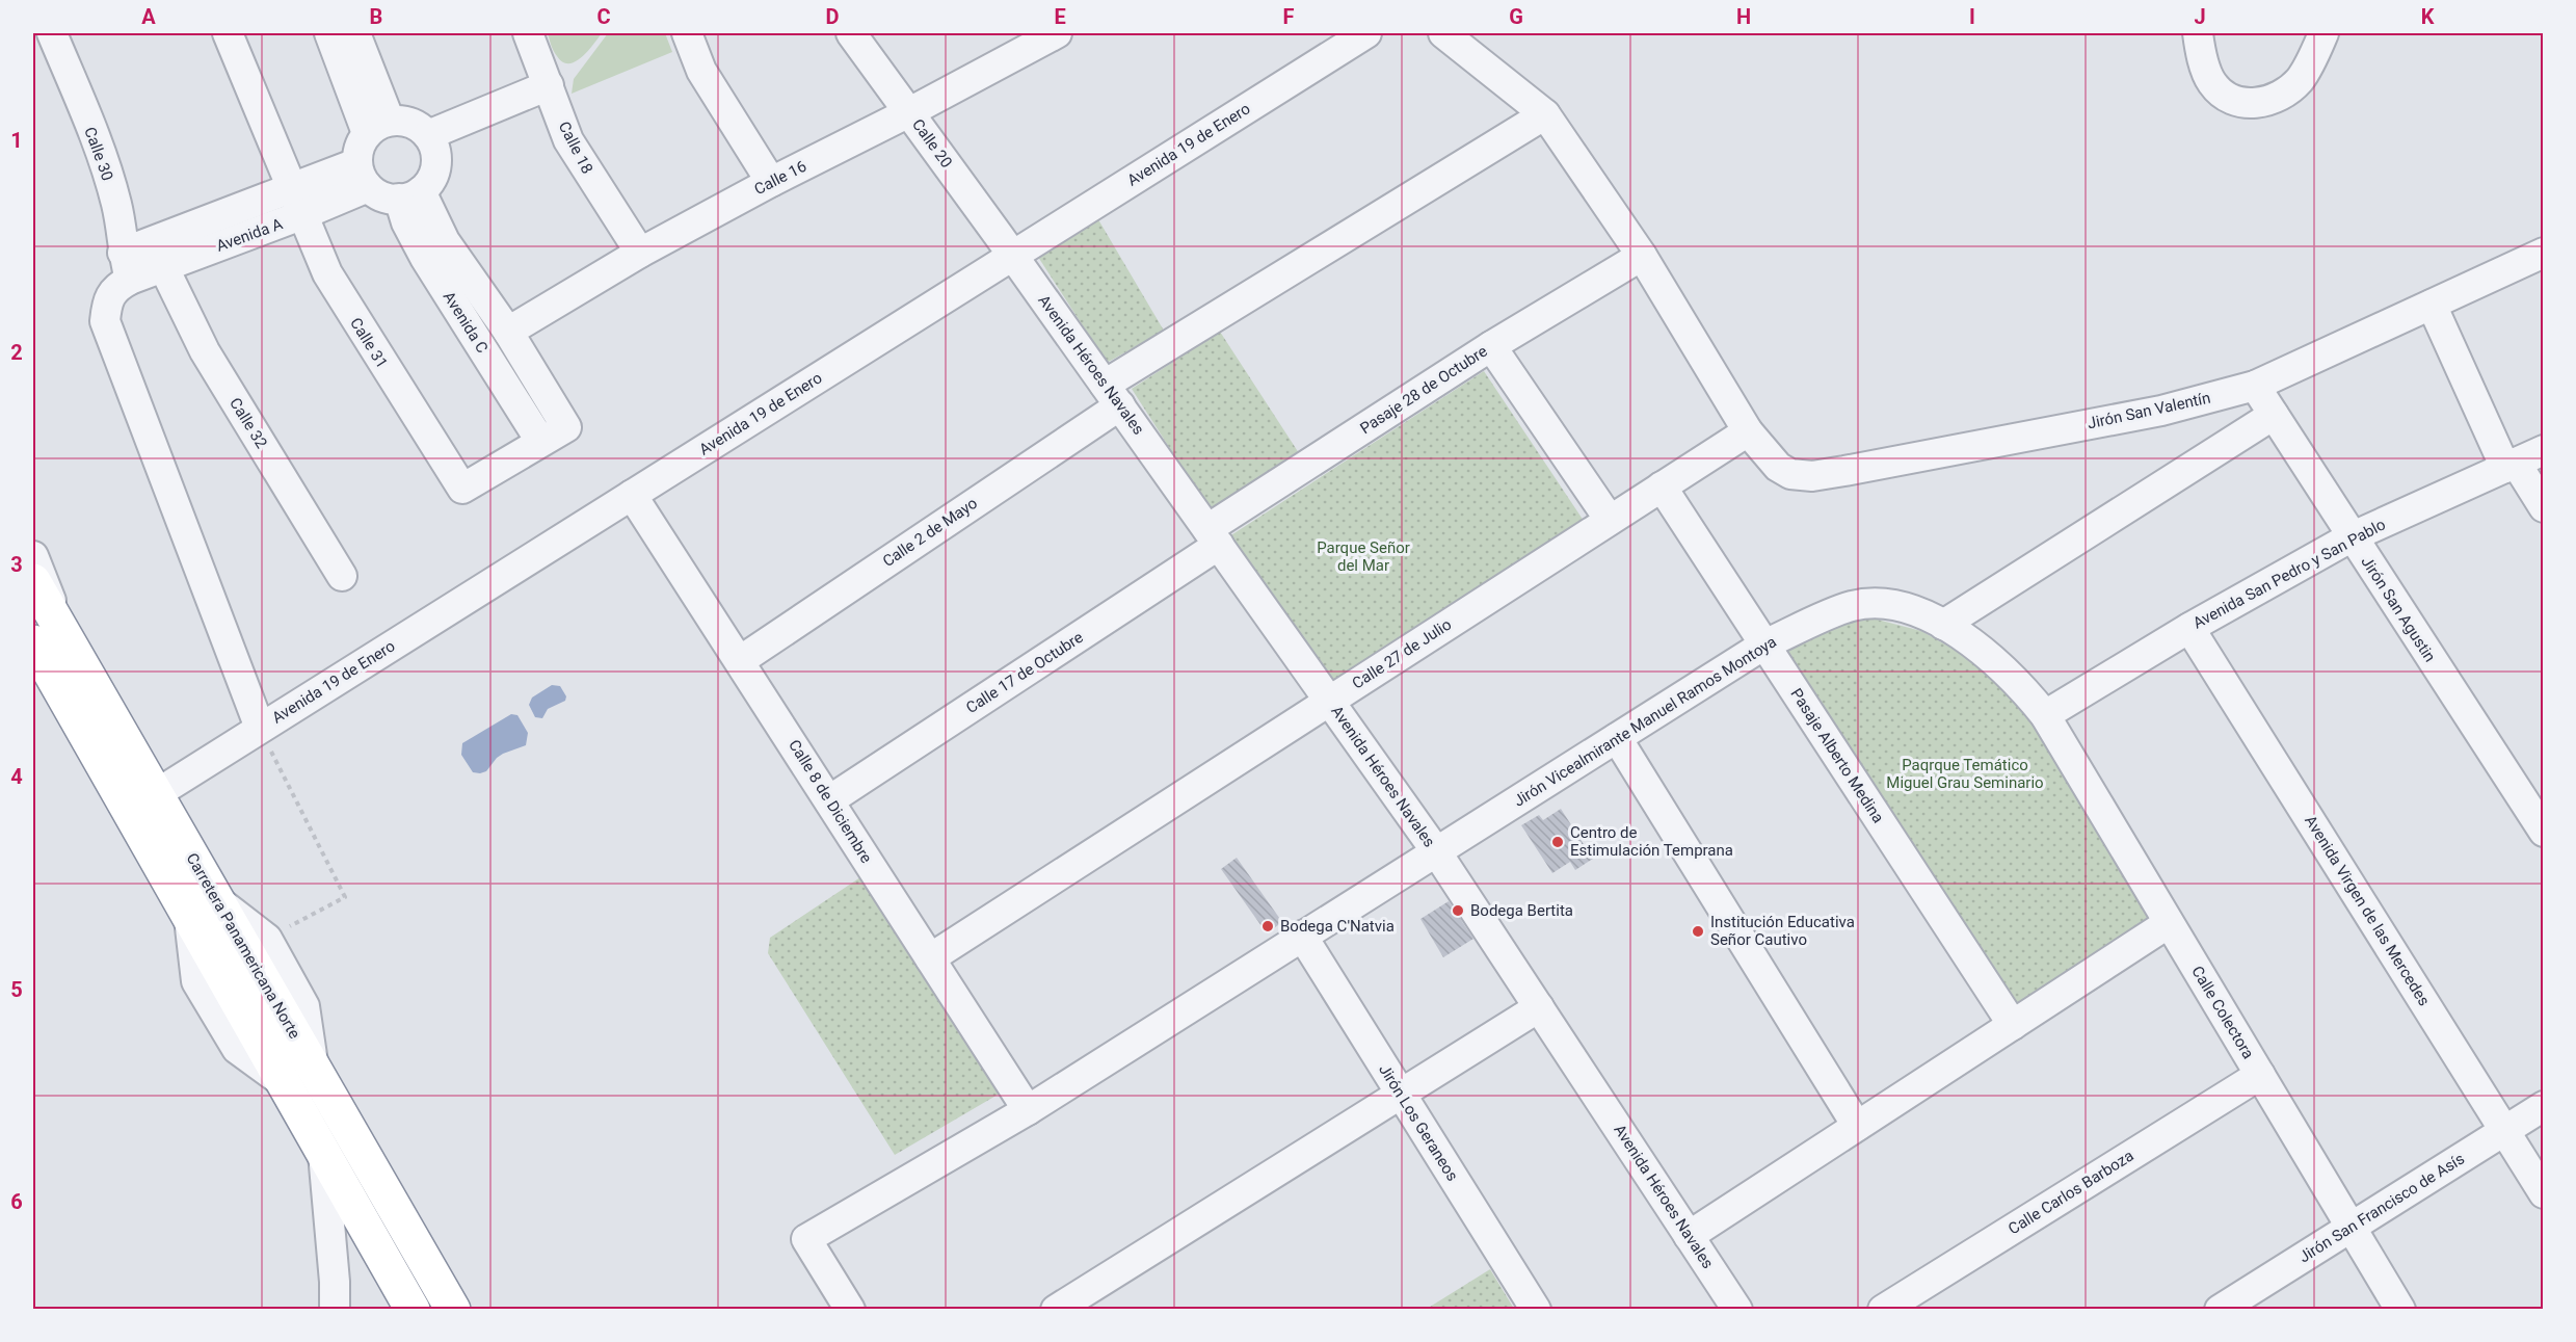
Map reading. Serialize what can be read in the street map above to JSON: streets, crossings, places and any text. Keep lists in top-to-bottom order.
{
  "streets": {
    "highway": ["Carretera Panamericana Norte"],
    "street": [
      "Calle 20",
      "Avenida 19 de Enero",
      "Calle 18",
      "Calle 30",
      "Calle 16",
      "Avenida A",
      "Avenida C",
      "Calle 31",
      "Avenida Héroes Navales",
      "Pasaje 28 de Octubre",
      "Jirón San Valentín",
      "Calle 32",
      "Calle 2 de Mayo",
      "Avenida San Pedro y San Pablo",
      "Jirón San Agustin",
      "Calle 27 de Julio",
      "Calle 17 de Octubre",
      "Jirón Vicealmirante Manuel Ramos Montoya",
      "Pasaje Alberto Medina",
      "Calle 8 de Diciembre",
      "Avenida Virgen de las Mercedes",
      "Calle Colectora",
      "Jirón Los Geraneos",
      "Calle Carlos Barboza",
      "Jirón San Francisco de Asís"
    ]
  },
  "crossings": [
    ["Calle 20", "Avenida 19 de Enero"],
    ["Calle 20", "Calle 16"],
    ["Calle 20", "Avenida Héroes Navales"],
    ["Avenida 19 de Enero", "Avenida Héroes Navales"],
    ["Avenida 19 de Enero", "Calle 8 de Diciembre"],
    ["Avenida 19 de Enero", "Carretera Panamericana Norte"],
    ["Calle 18", "Calle 16"],
    ["Calle 30", "Avenida A"],
    ["Calle 16", "Avenida C"],
    ["Avenida A", "Avenida C"],
    ["Avenida A", "Calle 31"],
    ["Avenida A", "Calle 32"],
    ["Avenida C", "Calle 31"],
    ["Avenida Héroes Navales", "Pasaje 28 de Octubre"],
    ["Avenida Héroes Navales", "Calle 2 de Mayo"],
    ["Avenida Héroes Navales", "Calle 27 de Julio"],
    ["Avenida Héroes Navales", "Calle 17 de Octubre"],
    ["Avenida Héroes Navales", "Jirón Vicealmirante Manuel Ramos Montoya"],
    ["Pasaje 28 de Octubre", "Jirón San Valentín"],
    ["Pasaje 28 de Octubre", "Calle 17 de Octubre"],
    ["Jirón San Valentín", "Calle 2 de Mayo"],
    ["Jirón San Valentín", "Jirón San Agustin"],
    ["Jirón San Valentín", "Calle 27 de Julio"],
    ["Calle 2 de Mayo", "Calle 8 de Diciembre"],
    ["Avenida San Pedro y San Pablo", "Jirón San Agustin"],
    ["Avenida San Pedro y San Pablo", "Jirón Vicealmirante Manuel Ramos Montoya"],
    ["Avenida San Pedro y San Pablo", "Avenida Virgen de las Mercedes"],
    ["Avenida San Pedro y San Pablo", "Calle Colectora"],
    ["Calle 27 de Julio", "Pasaje Alberto Medina"],
    ["Calle 27 de Julio", "Calle 8 de Diciembre"],
    ["Calle 17 de Octubre", "Calle 8 de Diciembre"],
    ["Jirón Vicealmirante Manuel Ramos Montoya", "Pasaje Alberto Medina"],
    ["Jirón Vicealmirante Manuel Ramos Montoya", "Calle 8 de Diciembre"],
    ["Jirón Vicealmirante Manuel Ramos Montoya", "Calle Colectora"],
    ["Jirón Vicealmirante Manuel Ramos Montoya", "Jirón Los Geraneos"],
    ["Avenida Virgen de las Mercedes", "Jirón San Francisco de Asís"],
    ["Calle Colectora", "Calle Carlos Barboza"],
    ["Calle Colectora", "Jirón San Francisco de Asís"]
  ],
  "parks": ["Parque Señor del Mar", "Paqrque Temático Miguel Grau Seminario"],
  "places": [
    "Centro de Estimulación Temprana",
    "Bodega Bertita",
    "Bodega C'Natvia",
    "Institución Educativa Señor Cautivo"
  ],
  "grid": {
    "columns": [
      "A",
      "B",
      "C",
      "D",
      "E",
      "F",
      "G",
      "H",
      "I",
      "J",
      "K"
    ],
    "rows": [
      "1",
      "2",
      "3",
      "4",
      "5",
      "6"
    ]
  }
}
